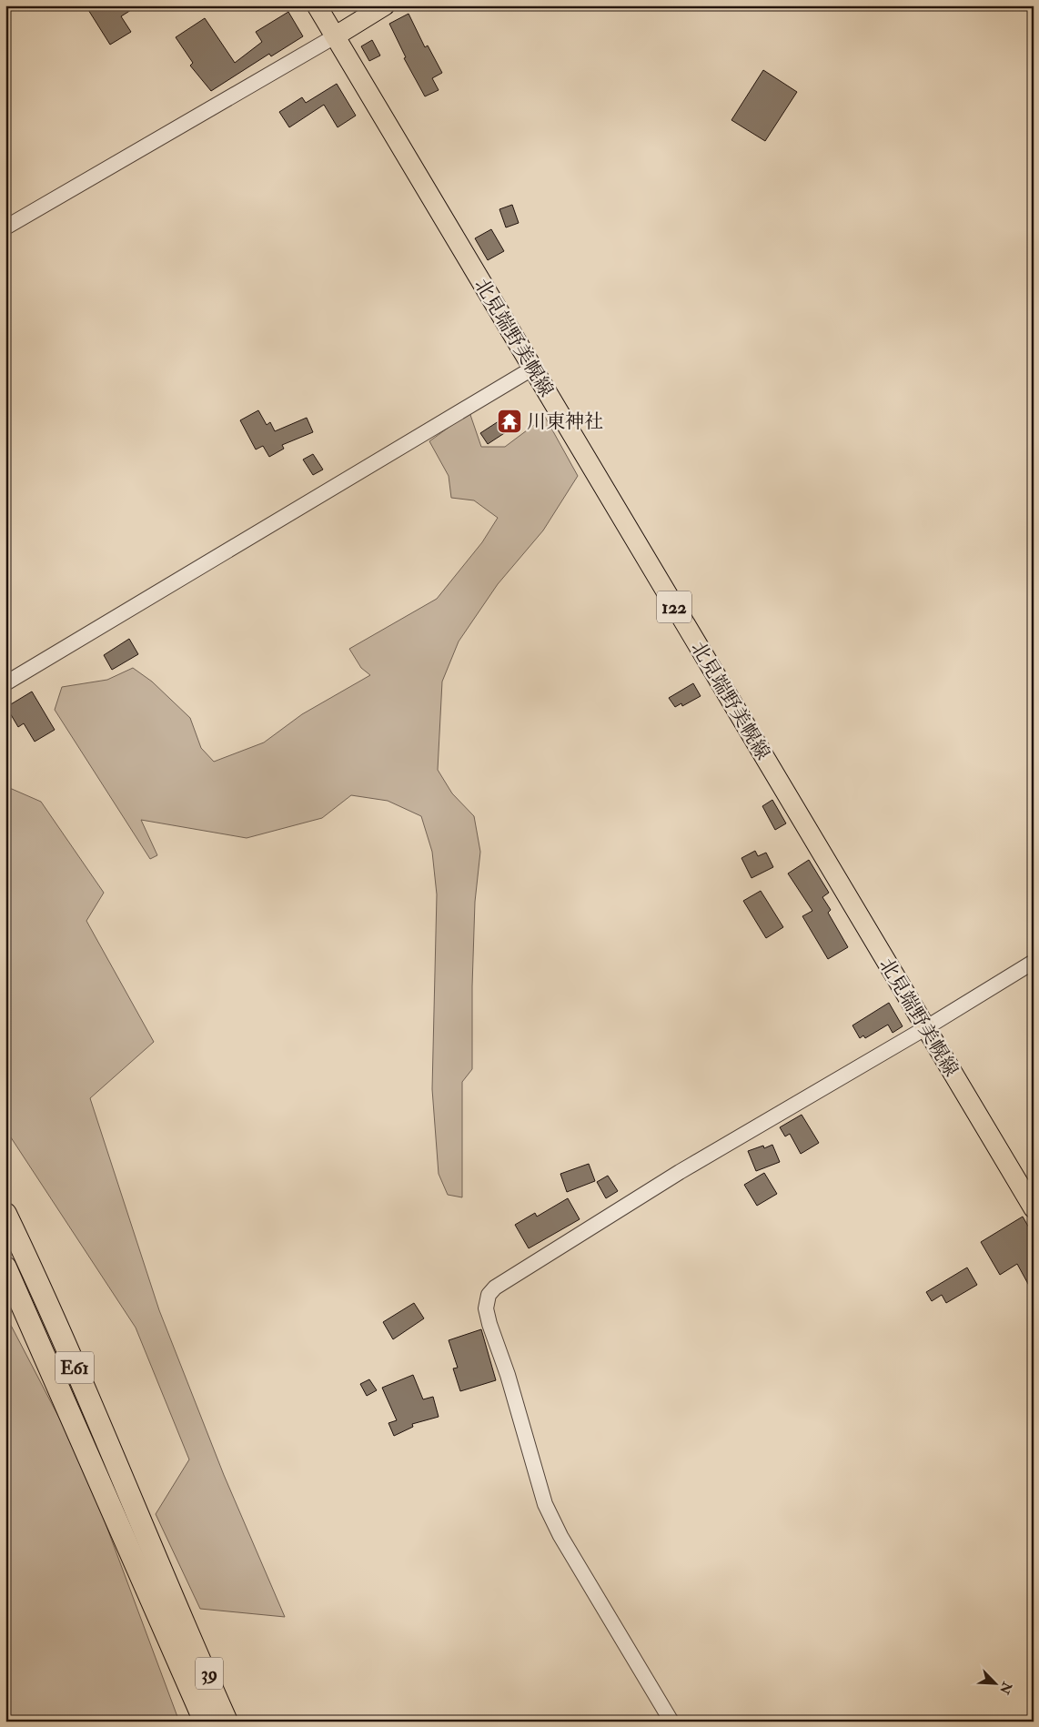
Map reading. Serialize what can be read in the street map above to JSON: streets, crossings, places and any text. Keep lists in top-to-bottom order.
{
  "streets": {
    "highway": ["E61", "39"],
    "main road": ["北見端野美幌線", "122"]
  },
  "crossings": [
    ["E61", "39"]
  ],
  "places": {
    "temple": ["川東神社"]
  },
  "north": "bottom right"
}
